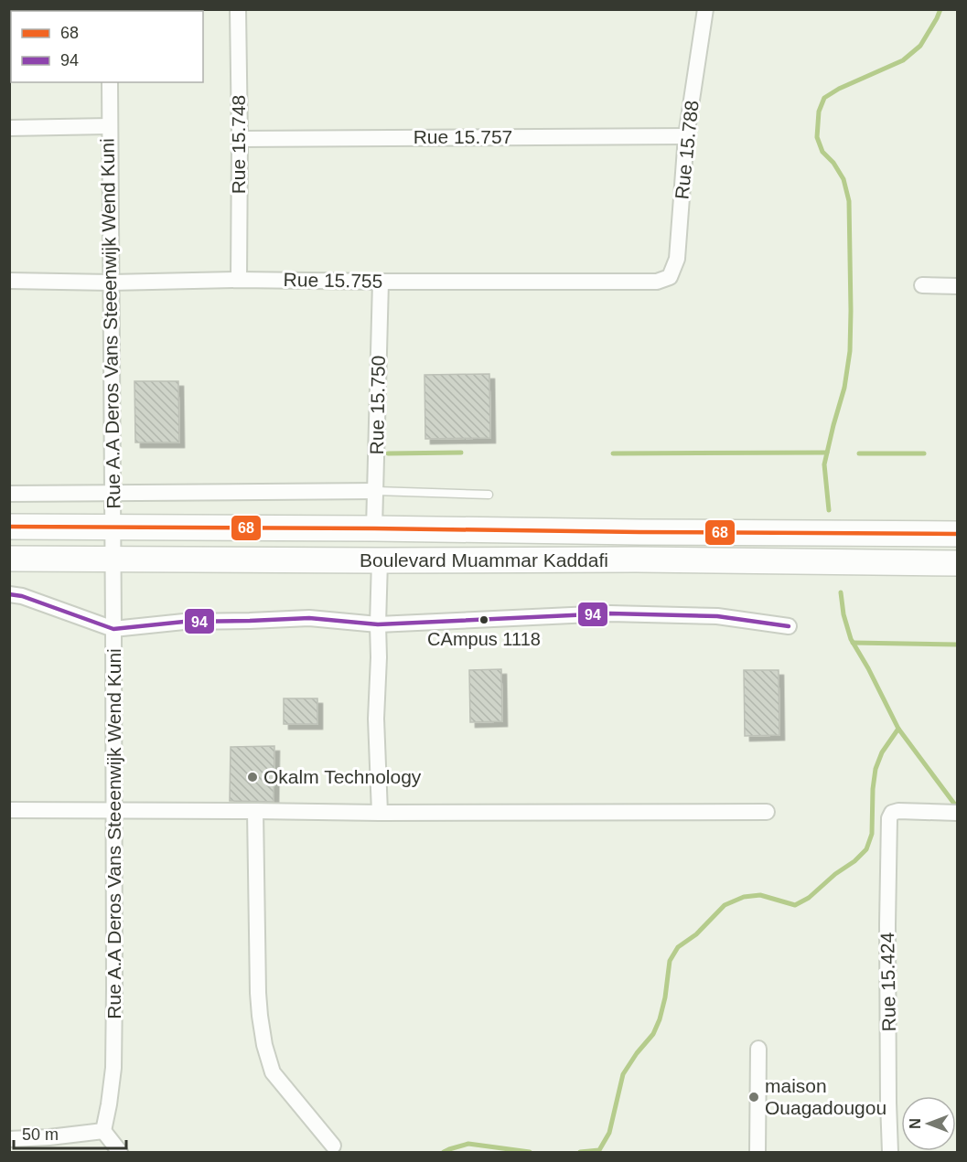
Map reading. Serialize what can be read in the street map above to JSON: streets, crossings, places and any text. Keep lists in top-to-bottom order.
{
  "streets": {
    "main road": ["Boulevard Muammar Kaddafi"],
    "street": [
      "Rue 15.757",
      "Rue 15.748",
      "Rue 15.788",
      "Rue 15.755",
      "Rue A.A Deros Vans Steeenwijk Wend Kuni",
      "Rue 15.750",
      "Rue 15.424"
    ]
  },
  "crossings": [
    ["Rue 15.757", "Rue 15.748"],
    ["Rue 15.757", "Rue 15.788"],
    ["Rue 15.748", "Rue 15.755"],
    ["Rue 15.788", "Rue 15.755"],
    ["Rue 15.755", "Rue A.A Deros Vans Steeenwijk Wend Kuni"],
    ["Rue 15.755", "Rue 15.750"],
    ["Rue A.A Deros Vans Steeenwijk Wend Kuni", "Boulevard Muammar Kaddafi"],
    ["Rue 15.750", "Boulevard Muammar Kaddafi"]
  ],
  "places": ["CAmpus 1118", "Okalm Technology", "maison Ouagadougou"],
  "lines": ["transit line 68", "transit line 94"],
  "legend": ["68", "94"],
  "scale_bar": "50 m",
  "north": "left"
}
